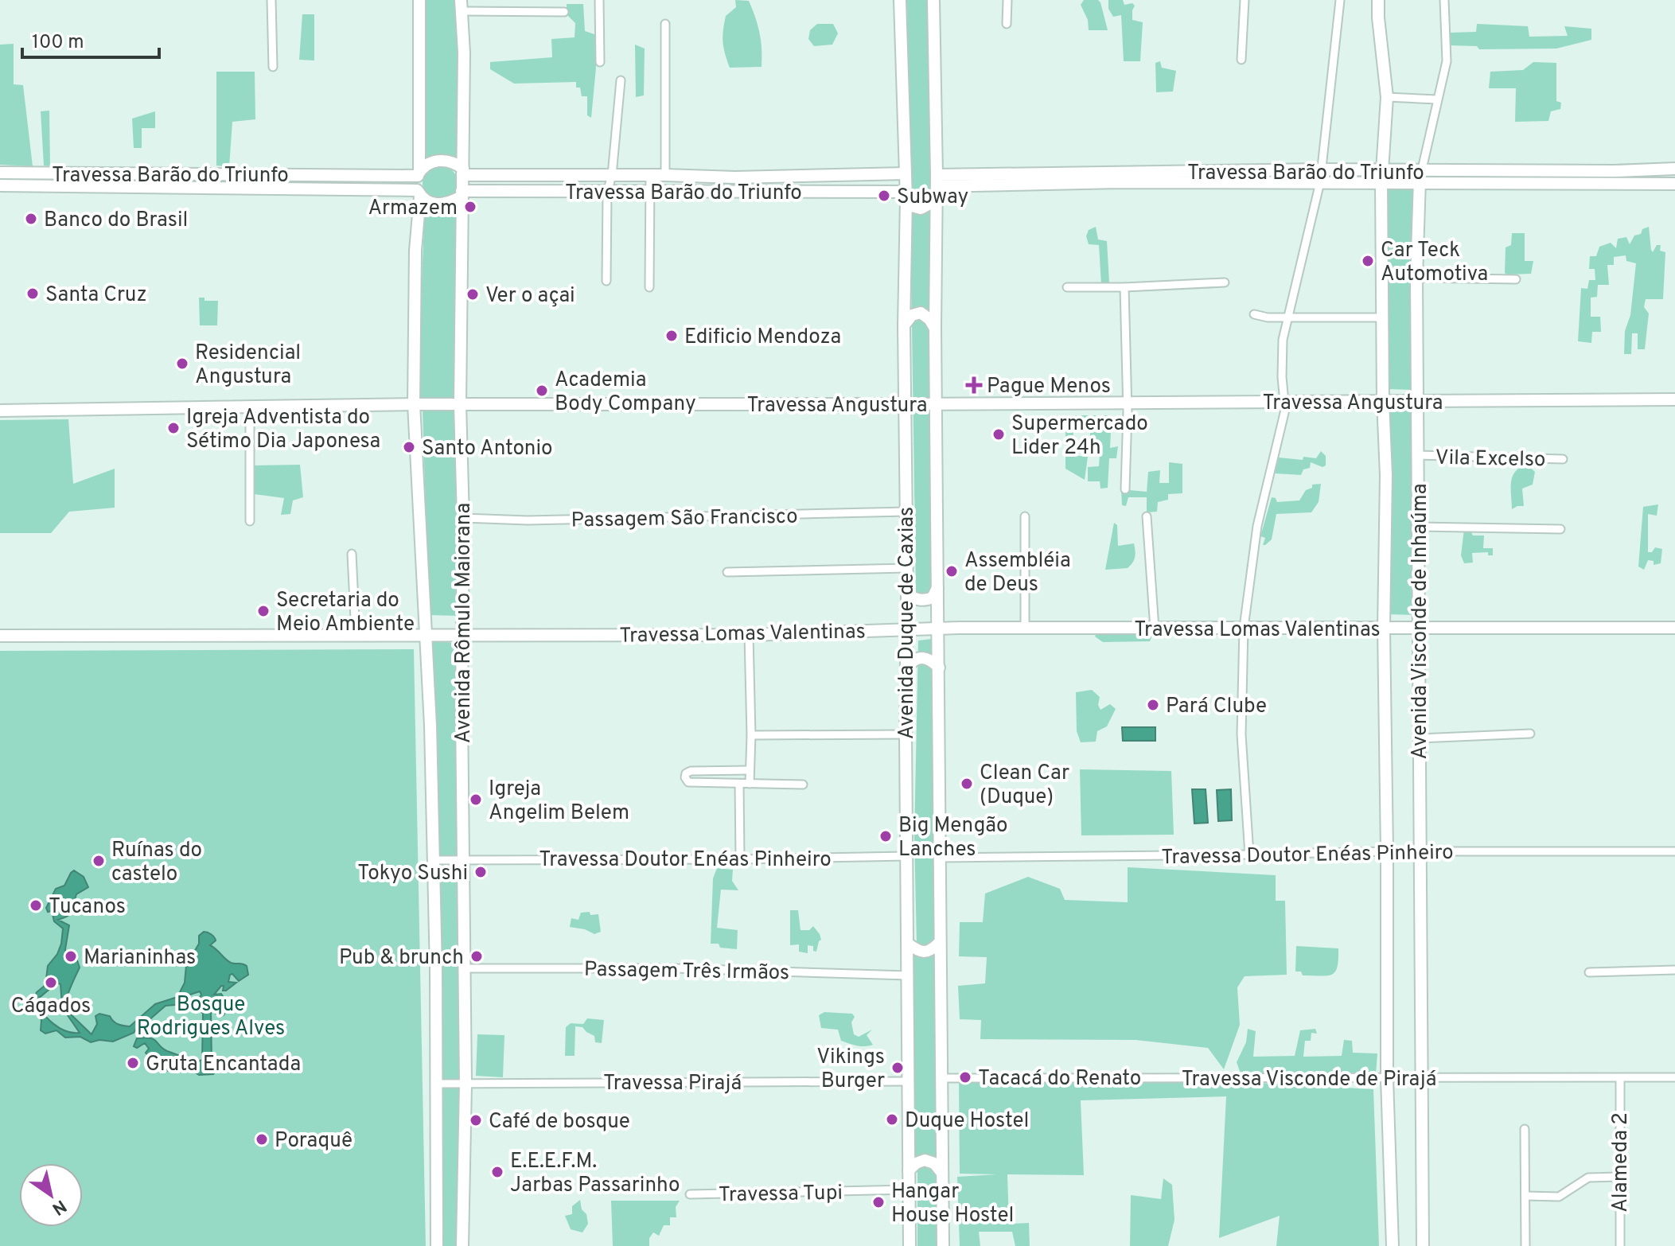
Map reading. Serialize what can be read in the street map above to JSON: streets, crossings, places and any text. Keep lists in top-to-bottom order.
{
  "streets": {
    "street": [
      "Travessa Barão do Triunfo",
      "Travessa Angustura",
      "Vila Excelso",
      "Passagem São Francisco",
      "Avenida Visconde de Inhaúma",
      "Avenida Rômulo Maiorana",
      "Avenida Duque de Caxias",
      "Travessa Lomas Valentinas",
      "Travessa Doutor Enéas Pinheiro",
      "Passagem Três Irmãos",
      "Travessa Visconde de Pirajá",
      "Travessa Pirajá",
      "Alameda 2",
      "Travessa Tupi"
    ]
  },
  "crossings": [
    ["Travessa Barão do Triunfo", "Avenida Visconde de Inhaúma"],
    ["Travessa Barão do Triunfo", "Avenida Rômulo Maiorana"],
    ["Travessa Barão do Triunfo", "Avenida Duque de Caxias"],
    ["Travessa Angustura", "Avenida Visconde de Inhaúma"],
    ["Travessa Angustura", "Avenida Rômulo Maiorana"],
    ["Travessa Angustura", "Avenida Duque de Caxias"],
    ["Vila Excelso", "Avenida Visconde de Inhaúma"],
    ["Passagem São Francisco", "Avenida Rômulo Maiorana"],
    ["Passagem São Francisco", "Avenida Duque de Caxias"],
    ["Avenida Visconde de Inhaúma", "Travessa Lomas Valentinas"],
    ["Avenida Visconde de Inhaúma", "Travessa Doutor Enéas Pinheiro"],
    ["Avenida Visconde de Inhaúma", "Travessa Visconde de Pirajá"],
    ["Avenida Rômulo Maiorana", "Travessa Lomas Valentinas"],
    ["Avenida Rômulo Maiorana", "Travessa Doutor Enéas Pinheiro"],
    ["Avenida Rômulo Maiorana", "Passagem Três Irmãos"],
    ["Avenida Rômulo Maiorana", "Travessa Pirajá"],
    ["Avenida Duque de Caxias", "Travessa Lomas Valentinas"],
    ["Avenida Duque de Caxias", "Travessa Doutor Enéas Pinheiro"],
    ["Avenida Duque de Caxias", "Passagem Três Irmãos"],
    ["Avenida Duque de Caxias", "Travessa Visconde de Pirajá"],
    ["Avenida Duque de Caxias", "Travessa Pirajá"],
    ["Avenida Duque de Caxias", "Travessa Tupi"],
    ["Travessa Visconde de Pirajá", "Alameda 2"]
  ],
  "parks": ["Bosque Rodrigues Alves"],
  "places": {
    "other": [
      "Subway",
      "Armazem",
      "Banco do Brasil",
      "Car Teck Automotiva",
      "Santa Cruz",
      "Ver o açai",
      "Edificio Mendoza",
      "Residencial Angustura",
      "Academia Body Company",
      "Igreja Adventista do Sétimo Dia Japonesa",
      "Supermercado Lider 24h",
      "Santo Antonio",
      "Assembléia de Deus",
      "Secretaria do Meio Ambiente",
      "Pará Clube",
      "Clean Car (Duque)",
      "Igreja Angelim Belem",
      "Big Mengão Lanches",
      "Ruínas do castelo",
      "Tokyo Sushi",
      "Tucanos",
      "Marianinhas",
      "Pub & brunch",
      "Cágados",
      "Gruta Encantada",
      "Vikings Burger",
      "Tacacá do Renato",
      "Duque Hostel",
      "Café de bosque",
      "Poraquê",
      "E.E.E.F.M. Jarbas Passarinho",
      "Hangar House Hostel"
    ],
    "health": ["Pague Menos"]
  },
  "scale_bar": "100 m",
  "north": "bottom right"
}
